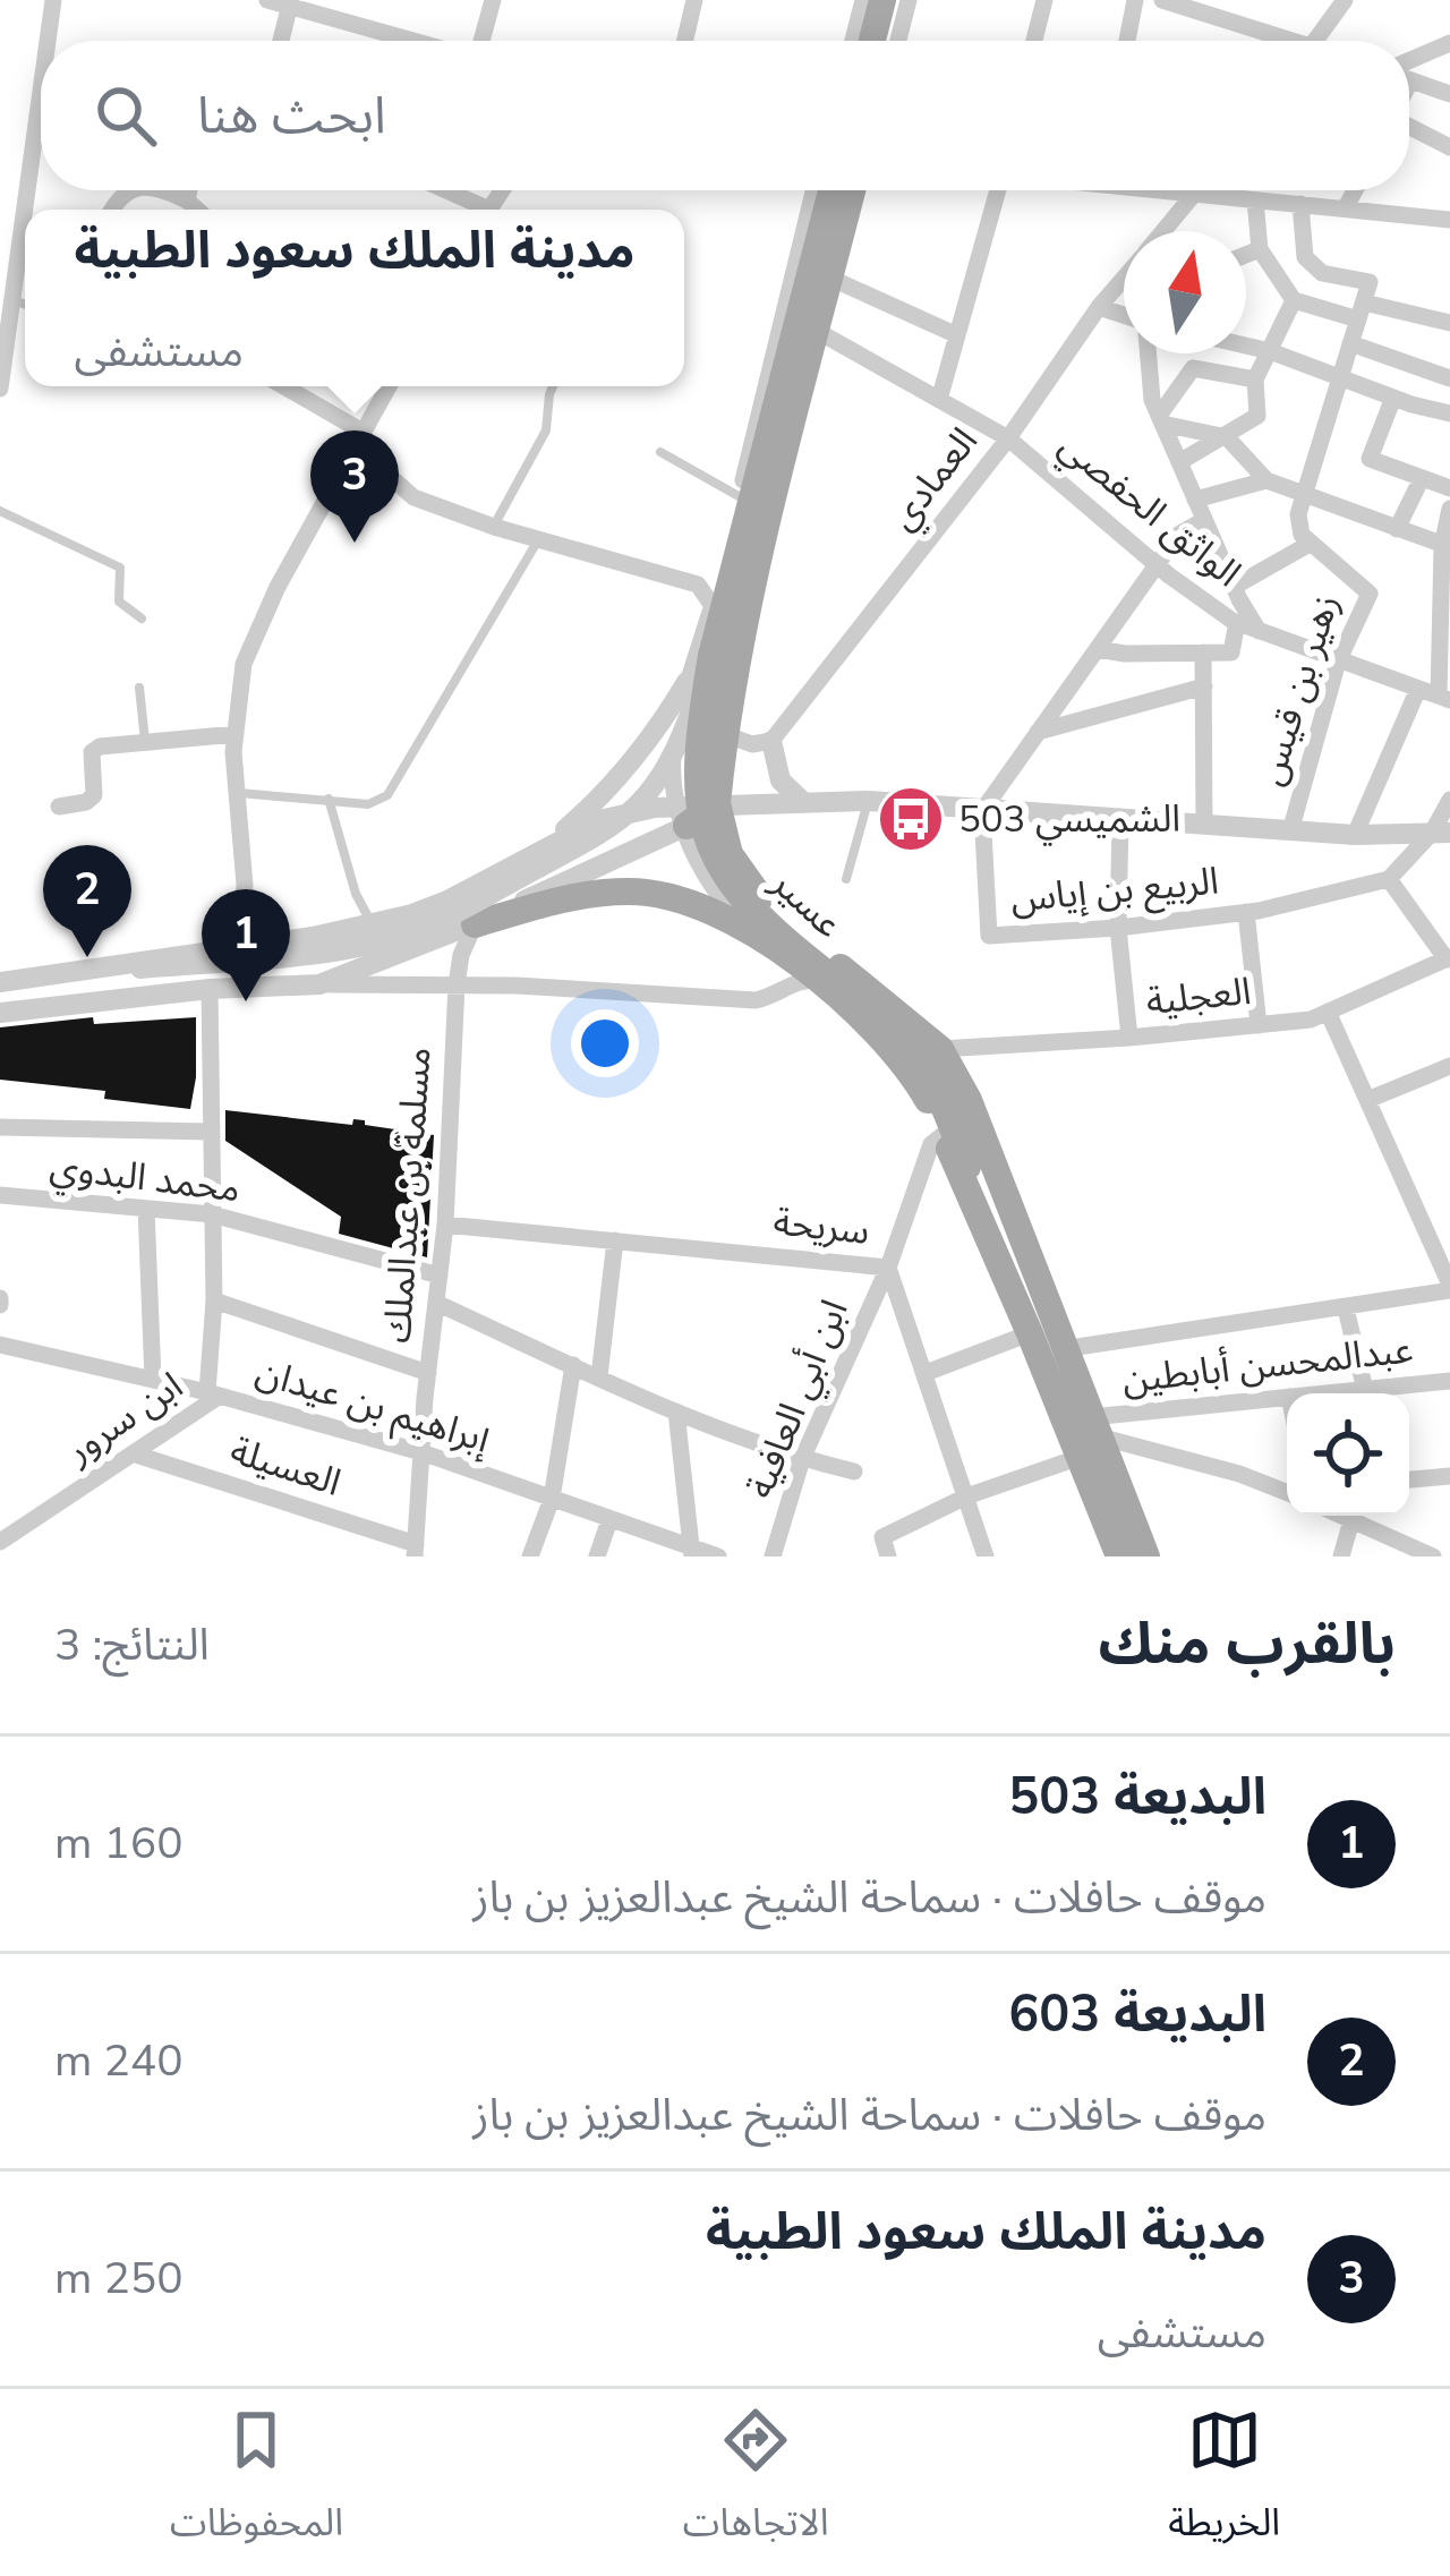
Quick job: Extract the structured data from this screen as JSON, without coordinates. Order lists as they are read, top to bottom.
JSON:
{
  "streets": {
    "main road": ["عسير"],
    "street": [
      "العمادي",
      "الواثق الحفصي",
      "زهير بن قيس",
      "الربيع بن إياس",
      "العجلية",
      "محمد البدوي",
      "مسلمة بن عبدالملك",
      "سريحة",
      "عبدالمحسن أبابطين",
      "ابن أبي العافية",
      "إبراهيم بن عيدان",
      "ابن سرور",
      "العسيلة"
    ]
  },
  "crossings": [
    ["العمادي", "الواثق الحفصي"],
    ["الواثق الحفصي", "زهير بن قيس"],
    ["محمد البدوي", "مسلمة بن عبدالملك"],
    ["مسلمة بن عبدالملك", "سريحة"],
    ["مسلمة بن عبدالملك", "إبراهيم بن عيدان"],
    ["مسلمة بن عبدالملك", "العسيلة"],
    ["سريحة", "عبدالمحسن أبابطين"],
    ["سريحة", "ابن أبي العافية"],
    ["إبراهيم بن عيدان", "ابن سرور"],
    ["ابن سرور", "العسيلة"]
  ],
  "places": {
    "bus stop": ["الشميسي 503"]
  },
  "north": "top",
  "page": {
    "search": "ابحث هنا",
    "popup": ["مدينة الملك سعود الطبية", "مستشفى"],
    "pins": ["3", "2", "1"],
    "heading": ["بالقرب منك", "النتائج: 3"],
    "list": [
      {
        "mark": "1",
        "name": "البديعة 503",
        "note": "موقف حافلات · سماحة الشيخ عبدالعزيز بن باز",
        "value": "160 m"
      },
      {
        "mark": "2",
        "name": "البديعة 603",
        "note": "موقف حافلات · سماحة الشيخ عبدالعزيز بن باز",
        "value": "240 m"
      },
      {
        "mark": "3",
        "name": "مدينة الملك سعود الطبية",
        "note": "مستشفى",
        "value": "250 m"
      }
    ],
    "nav": ["الخريطة", "الاتجاهات", "المحفوظات"]
  }
}
